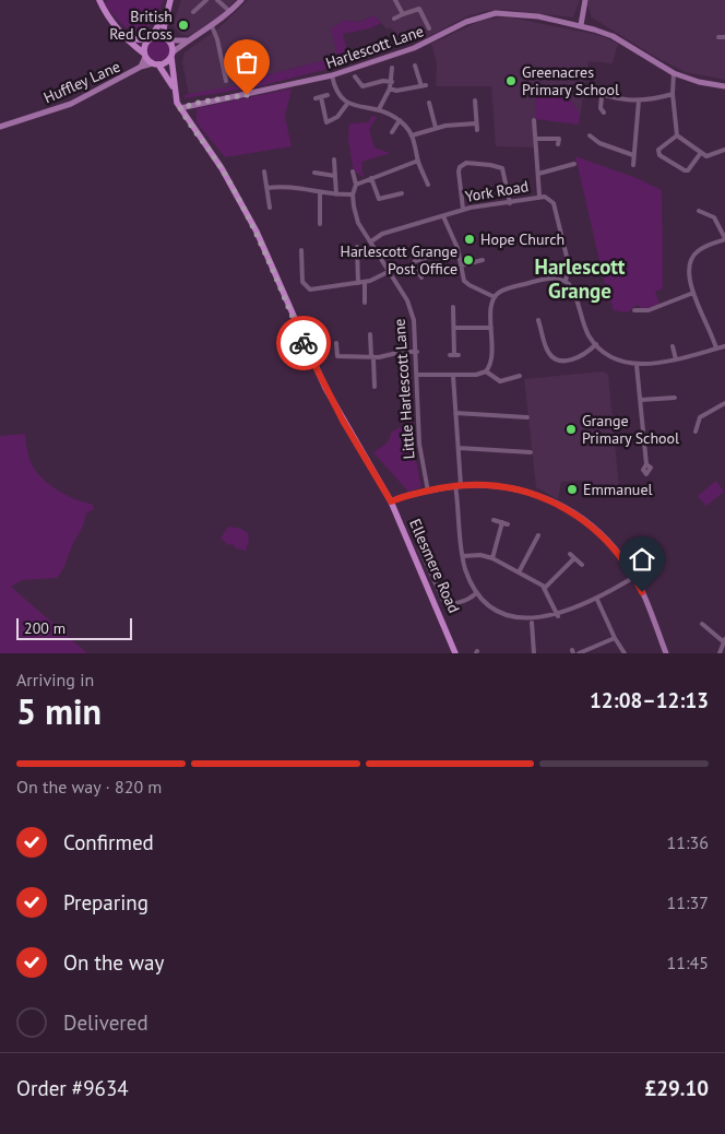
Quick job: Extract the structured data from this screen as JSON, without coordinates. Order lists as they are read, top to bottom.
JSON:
{
  "streets": {
    "main road": ["Ellesmere Road"],
    "street": [
      "Harlescott Lane",
      "Huffley Lane",
      "York Road",
      "Little Harlescott Lane"
    ]
  },
  "crossings": [
    ["Harlescott Lane", "Ellesmere Road"],
    ["Huffley Lane", "Ellesmere Road"],
    ["York Road", "Little Harlescott Lane"]
  ],
  "districts": ["Harlescott Grange"],
  "places": [
    "British Red Cross",
    "Greenacres Primary School",
    "Hope Church",
    "Harlescott Grange Post Office",
    "Grange Primary School",
    "Emmanuel"
  ],
  "scale_bar": "200 m",
  "page": {
    "scale": "200 m",
    "heading": ["5 min", "Arriving in", "12:08–12:13"],
    "panel": ["Order #9634", "£29.10"],
    "bar": "On the way · 820 m",
    "list": [
      ["Confirmed", "11:36"],
      ["Preparing", "11:37"],
      ["On the way", "11:45"],
      "Delivered"
    ]
  }
}
